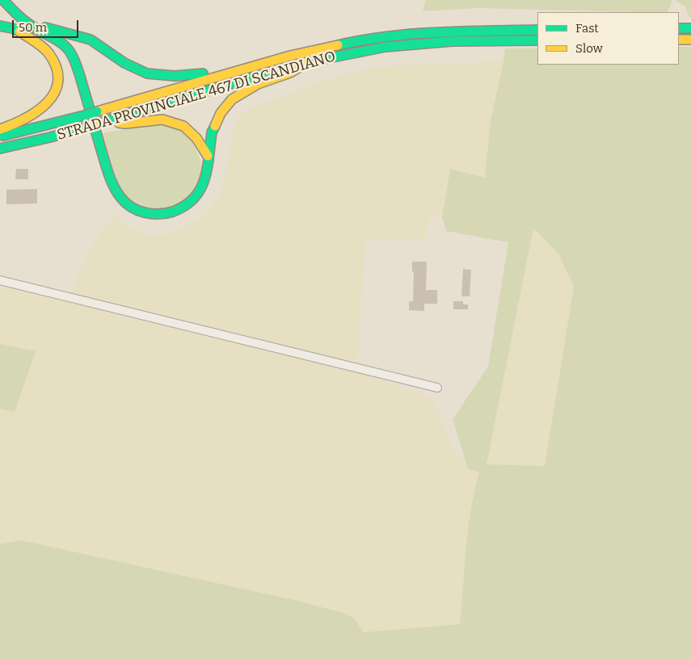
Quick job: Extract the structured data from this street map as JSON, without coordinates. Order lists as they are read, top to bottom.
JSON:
{
  "streets": {
    "main road": ["STRADA PROVINCIALE 467 DI SCANDIANO"]
  },
  "legend": ["Fast", "Slow"],
  "scale_bar": "50 m"
}
